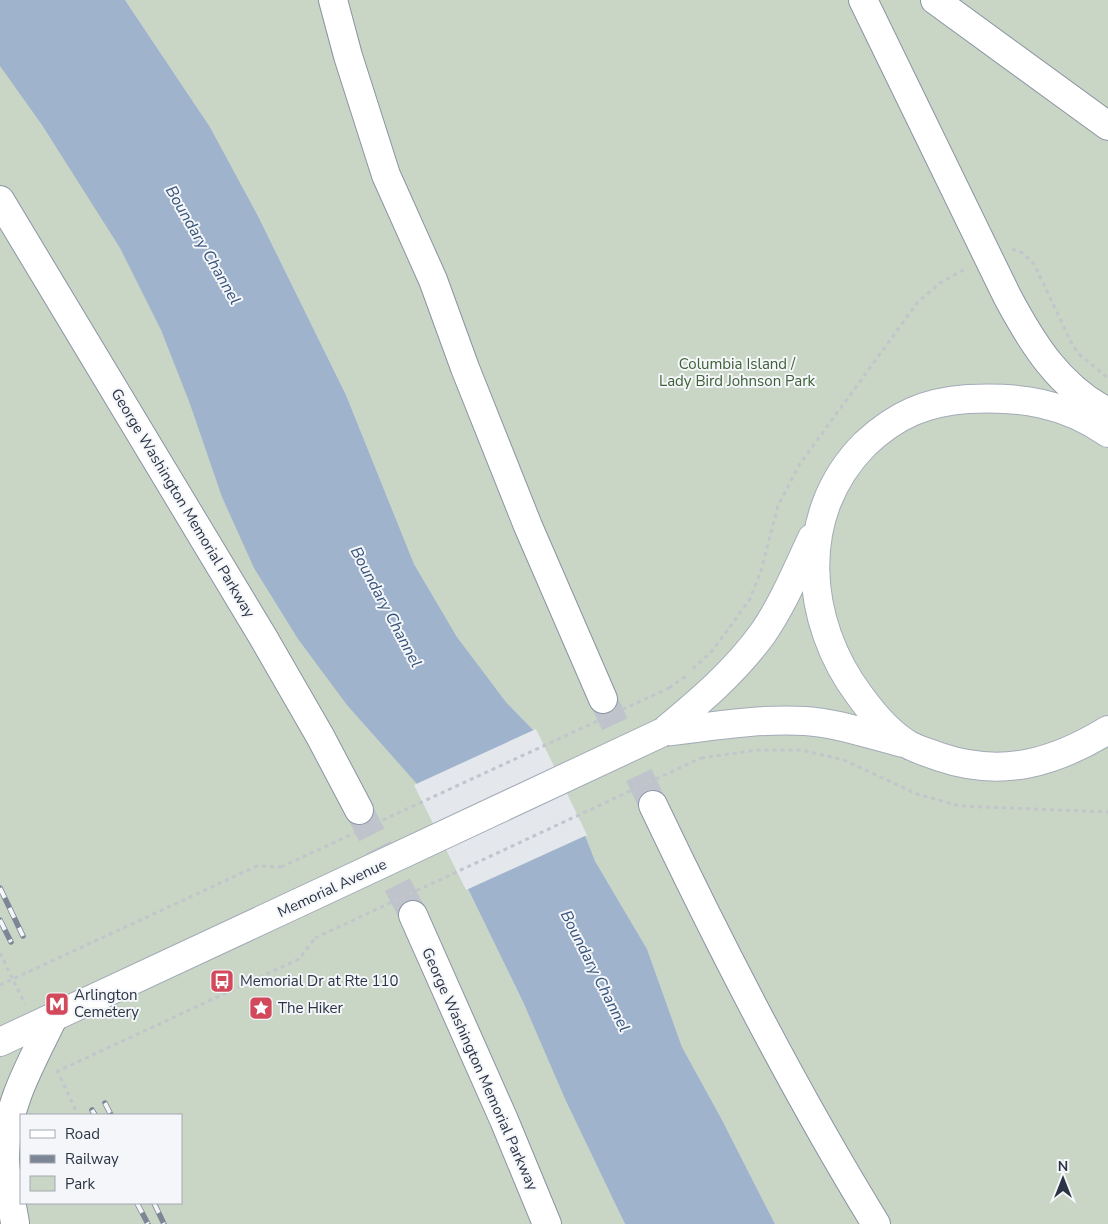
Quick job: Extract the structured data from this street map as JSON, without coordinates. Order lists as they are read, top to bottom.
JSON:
{
  "streets": {
    "main road": ["George Washington Memorial Parkway", "Memorial Avenue"]
  },
  "water": ["Boundary Channel"],
  "parks": ["Columbia Island / Lady Bird Johnson Park"],
  "places": {
    "bus stop": ["Memorial Dr at Rte 110"],
    "metro station": ["Arlington Cemetery"],
    "place": ["The Hiker"]
  },
  "legend": ["Road", "Railway", "Park"],
  "north": "top"
}
